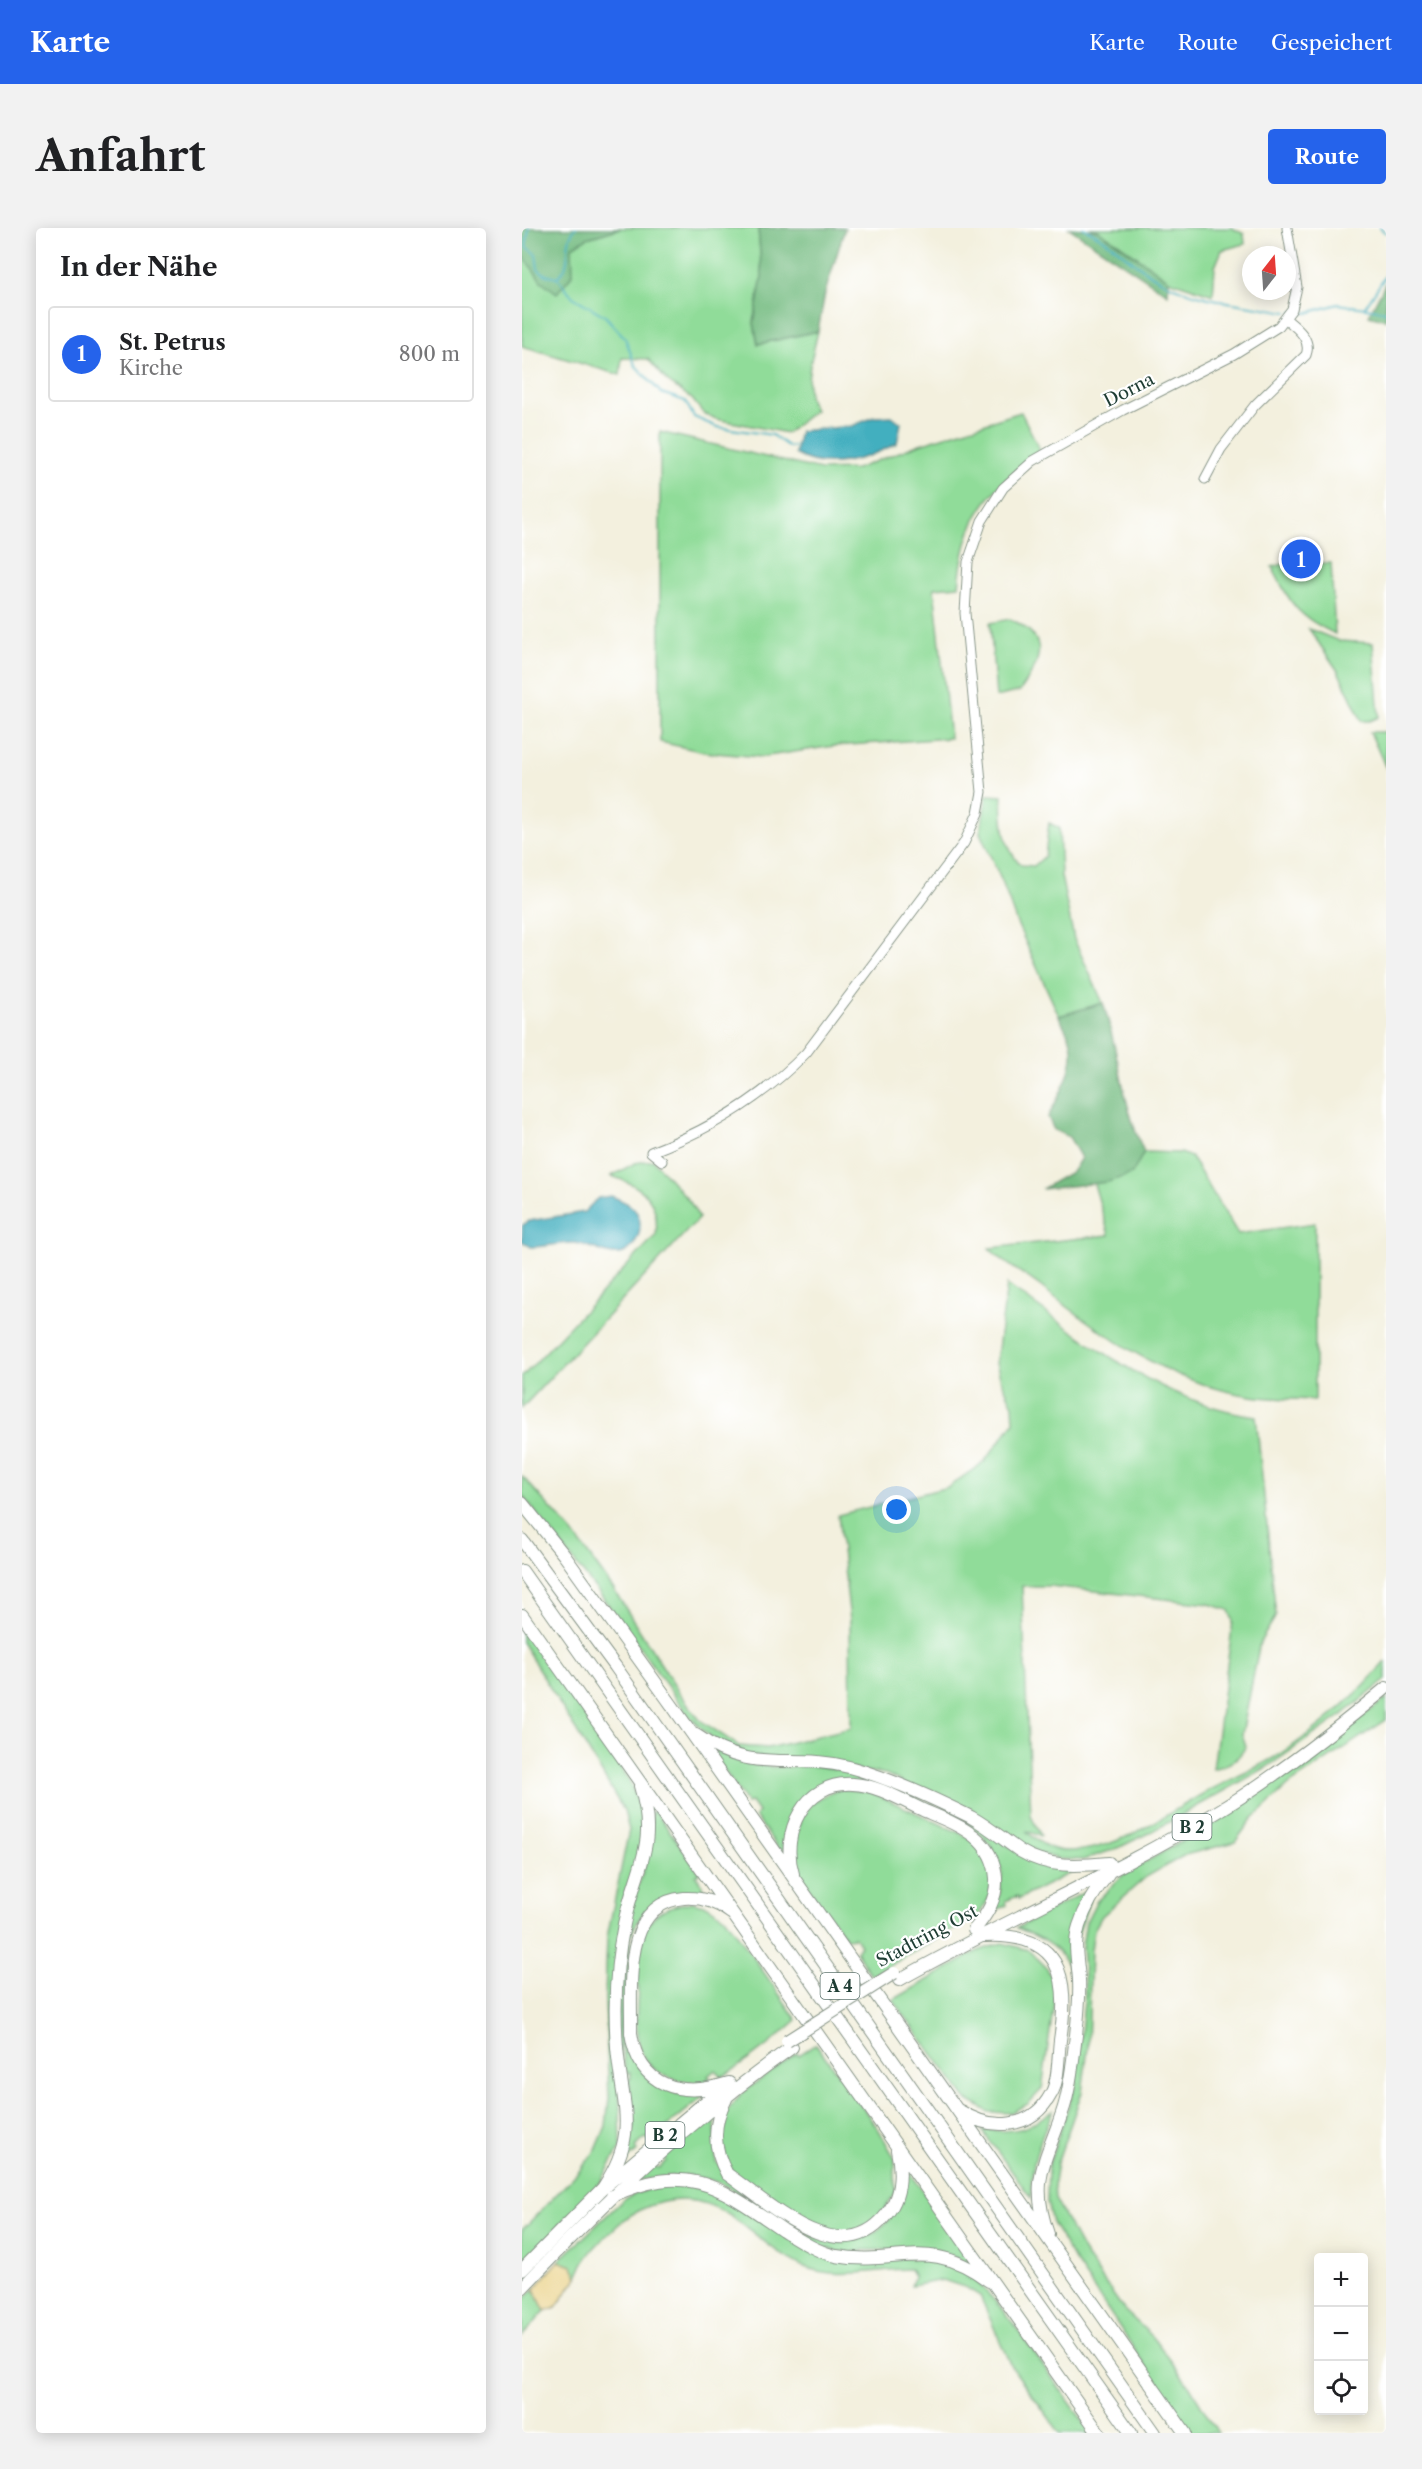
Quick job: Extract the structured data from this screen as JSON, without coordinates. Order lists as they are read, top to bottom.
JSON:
{
  "streets": {
    "highway": ["B 2", "Stadtring Ost", "A 4"],
    "street": ["Dorna"]
  },
  "crossings": [
    ["B 2", "Stadtring Ost"]
  ],
  "north": "top",
  "page": {
    "header": "Karte",
    "nav": ["Karte", "Route", "Gespeichert"],
    "buttons": "Route",
    "title": "Anfahrt",
    "heading": "In der Nähe",
    "list": [
      {
        "mark": "1",
        "name": "St. Petrus",
        "note": "Kirche",
        "value": "800 m"
      }
    ],
    "pins": "1",
    "map_buttons": ["+", "−"]
  }
}
